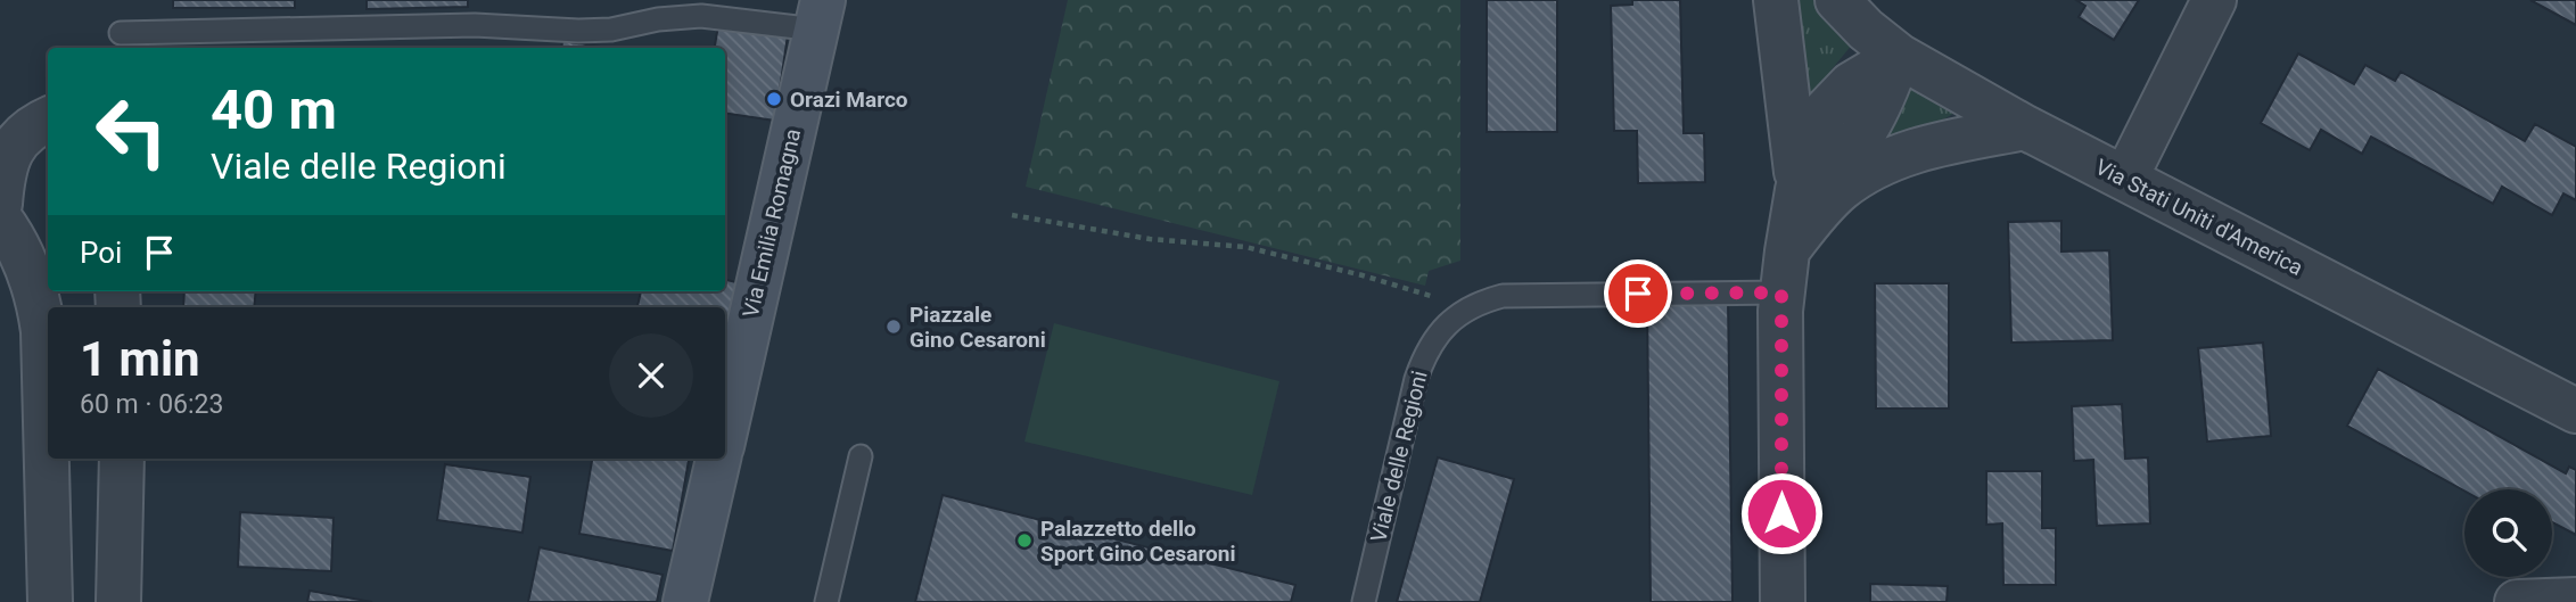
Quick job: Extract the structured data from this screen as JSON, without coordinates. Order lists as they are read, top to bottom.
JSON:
{
  "streets": {
    "main road": ["Via Emilia Romagna"],
    "street": ["Via Stati Uniti d'America"],
    "lane": ["Viale delle Regioni"]
  },
  "places": ["Orazi Marco", "Piazzale Gino Cesaroni", "Palazzetto dello Sport Gino Cesaroni"],
  "page": {
    "turn": ["40 m", "Viale delle Regioni"],
    "then": "Poi",
    "heading": ["1 min", "60 m · 06:23"]
  }
}
